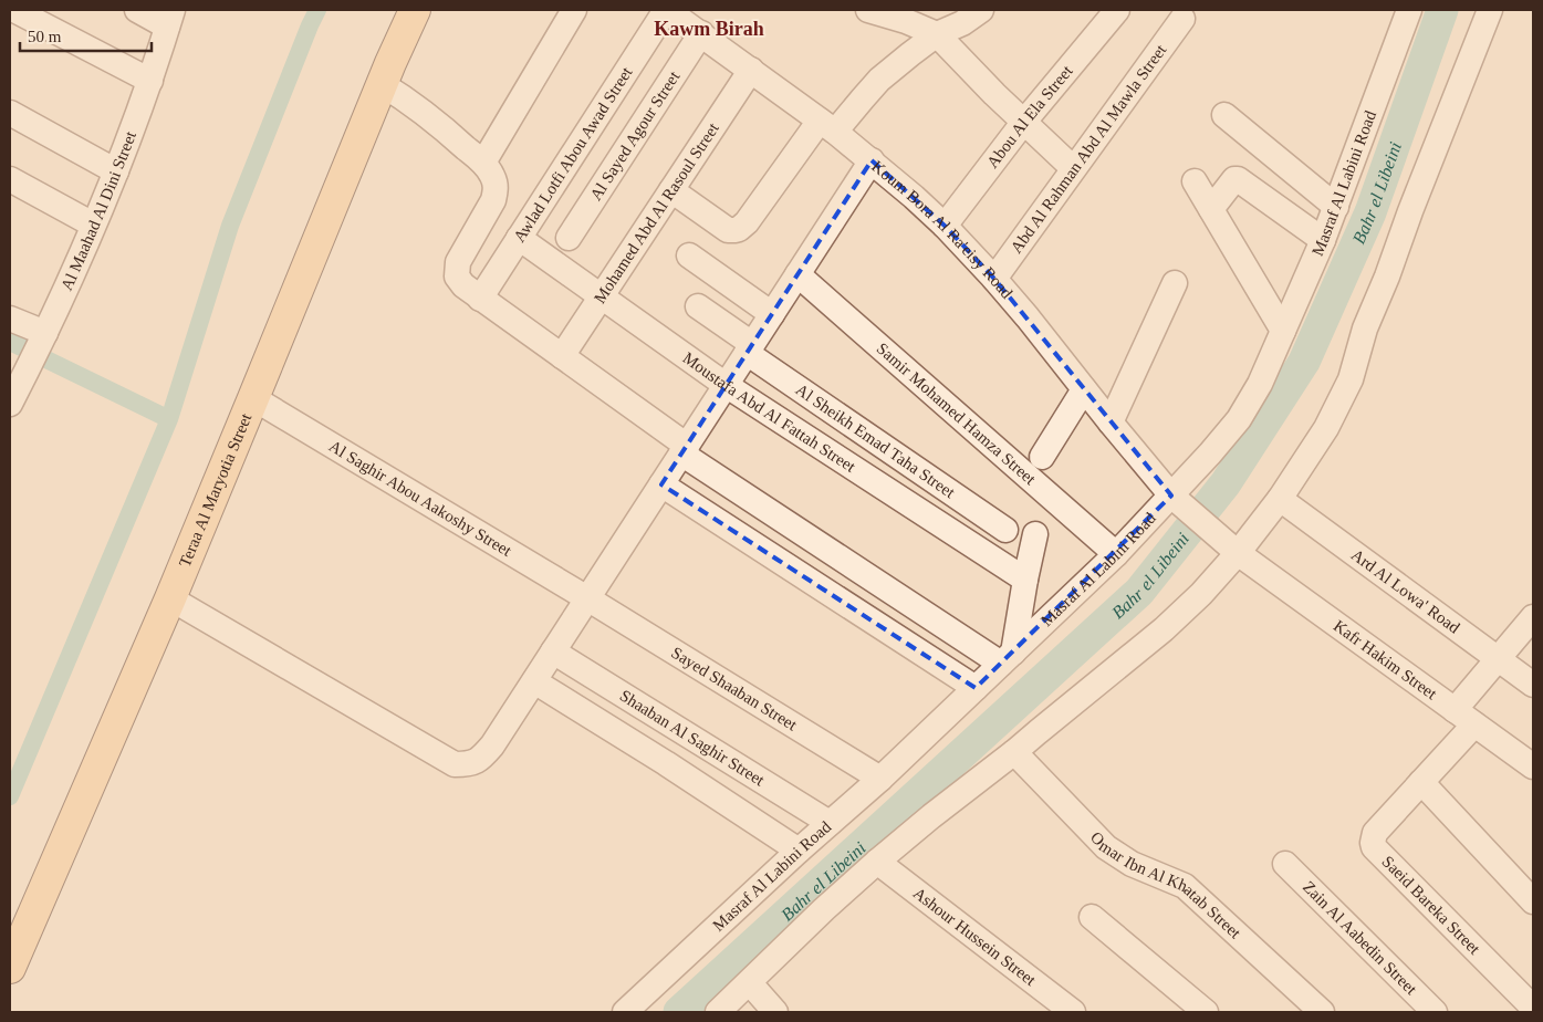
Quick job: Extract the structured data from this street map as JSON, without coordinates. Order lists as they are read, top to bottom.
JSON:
{
  "streets": {
    "main road": ["Teraa Al Maryotia Street"],
    "street": [
      "Abou Al Ela Street",
      "Al Sayed Agour Street",
      "Abd Al Rahman Abd Al Mawla Street",
      "Awlad Lotfi Abou Awad Street",
      "Masraf Al Labini Road",
      "Al Maahad Al Dini Street",
      "Mohamed Abd Al Rasoul Street",
      "Koum Bora Al Ra'eisy Road",
      "Moustafa Abd Al Fattah Street",
      "Samir Mohamed Hamza Street",
      "Al Sheikh Emad Taha Street",
      "Al Saghir Abou Aakoshy Street",
      "Ard Al Lowa' Road",
      "Kafr Hakim Street",
      "Sayed Shaaban Street",
      "Shaaban Al Saghir Street",
      "Omar Ibn Al Khatab Street",
      "Saeid Bareka Street",
      "Ashour Hussein Street",
      "Zain Al Aabedin Street"
    ]
  },
  "crossings": [
    ["Abou Al Ela Street", "Koum Bora Al Ra'eisy Road"],
    ["Al Sayed Agour Street", "Koum Bora Al Ra'eisy Road"],
    ["Abd Al Rahman Abd Al Mawla Street", "Koum Bora Al Ra'eisy Road"],
    ["Awlad Lotfi Abou Awad Street", "Moustafa Abd Al Fattah Street"],
    ["Masraf Al Labini Road", "Koum Bora Al Ra'eisy Road"],
    ["Masraf Al Labini Road", "Samir Mohamed Hamza Street"],
    ["Masraf Al Labini Road", "Kafr Hakim Street"],
    ["Masraf Al Labini Road", "Sayed Shaaban Street"],
    ["Masraf Al Labini Road", "Shaaban Al Saghir Street"],
    ["Mohamed Abd Al Rasoul Street", "Koum Bora Al Ra'eisy Road"],
    ["Mohamed Abd Al Rasoul Street", "Moustafa Abd Al Fattah Street"],
    ["Koum Bora Al Ra'eisy Road", "Kafr Hakim Street"],
    ["Teraa Al Maryotia Street", "Al Saghir Abou Aakoshy Street"],
    ["Al Saghir Abou Aakoshy Street", "Sayed Shaaban Street"],
    ["Ard Al Lowa' Road", "Saeid Bareka Street"],
    ["Kafr Hakim Street", "Saeid Bareka Street"]
  ],
  "districts": ["Kawm Birah"],
  "water": ["Bahr el Libeini"],
  "scale_bar": "50 m"
}
